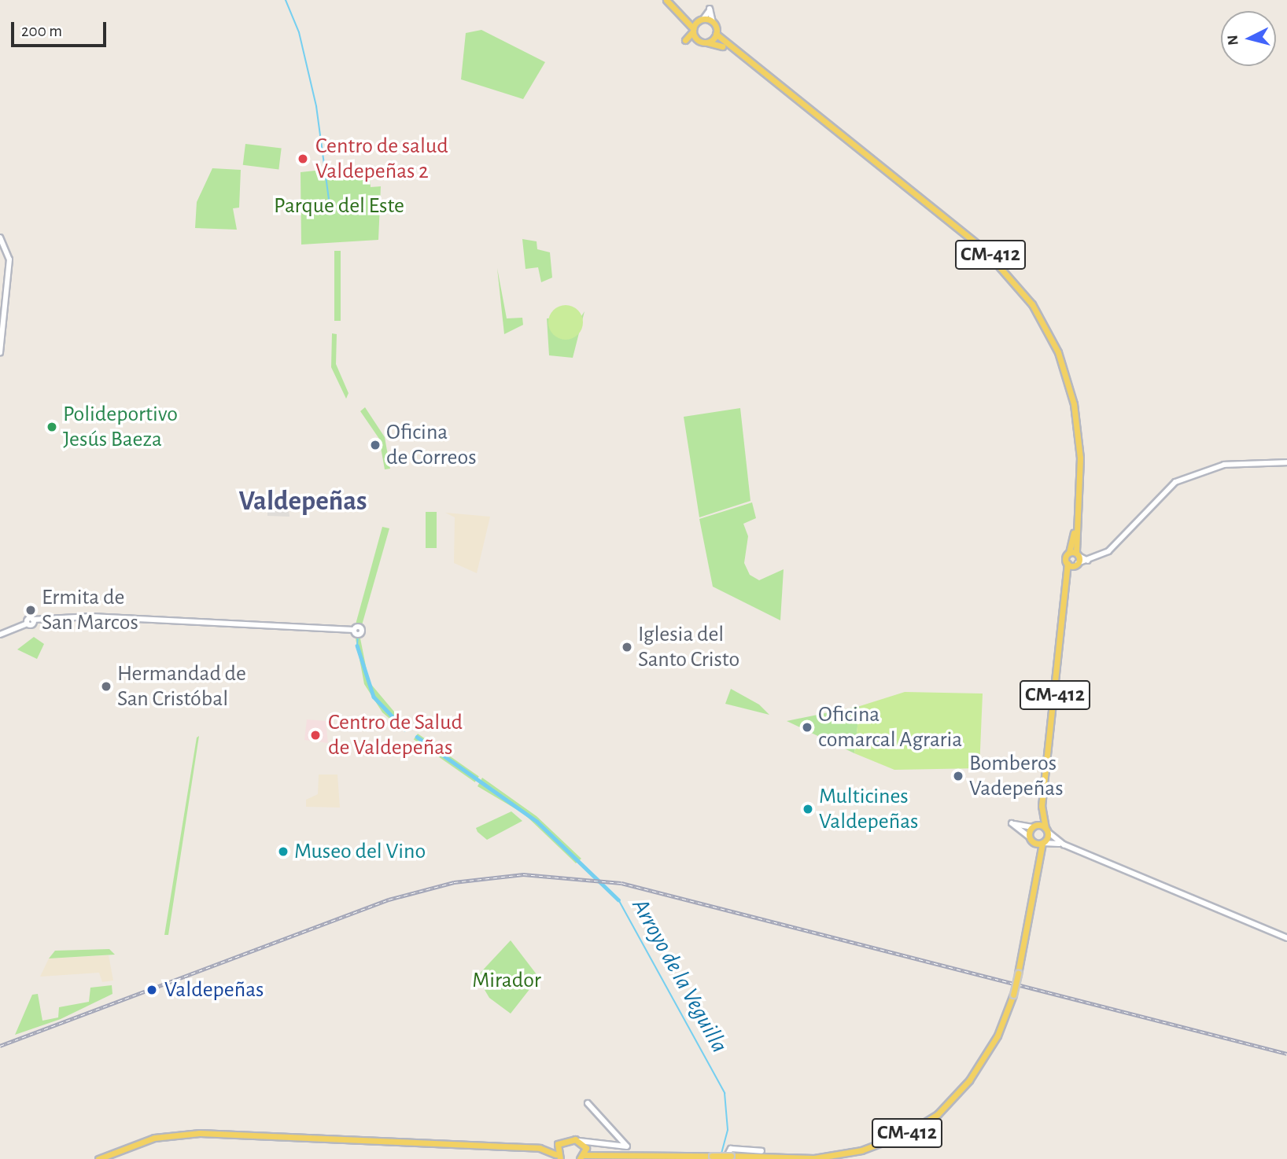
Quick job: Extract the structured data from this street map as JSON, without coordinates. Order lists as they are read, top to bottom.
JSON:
{
  "streets": {
    "main road": ["CM-412"]
  },
  "districts": ["Valdepeñas"],
  "water": ["Arroyo de la Veguilla"],
  "parks": ["Parque del Este", "Mirador"],
  "places": [
    "Centro de salud Valdepeñas 2",
    "Polideportivo Jesús Baeza",
    "Oficina de Correos",
    "Ermita de San Marcos",
    "Iglesia del Santo Cristo",
    "Hermandad de San Cristóbal",
    "Oficina comarcal Agraria",
    "Centro de Salud de Valdepeñas",
    "Bomberos Vadepeñas",
    "Multicines Valdepeñas",
    "Museo del Vino",
    "Valdepeñas"
  ],
  "scale_bar": "200 m",
  "north": "left"
}
